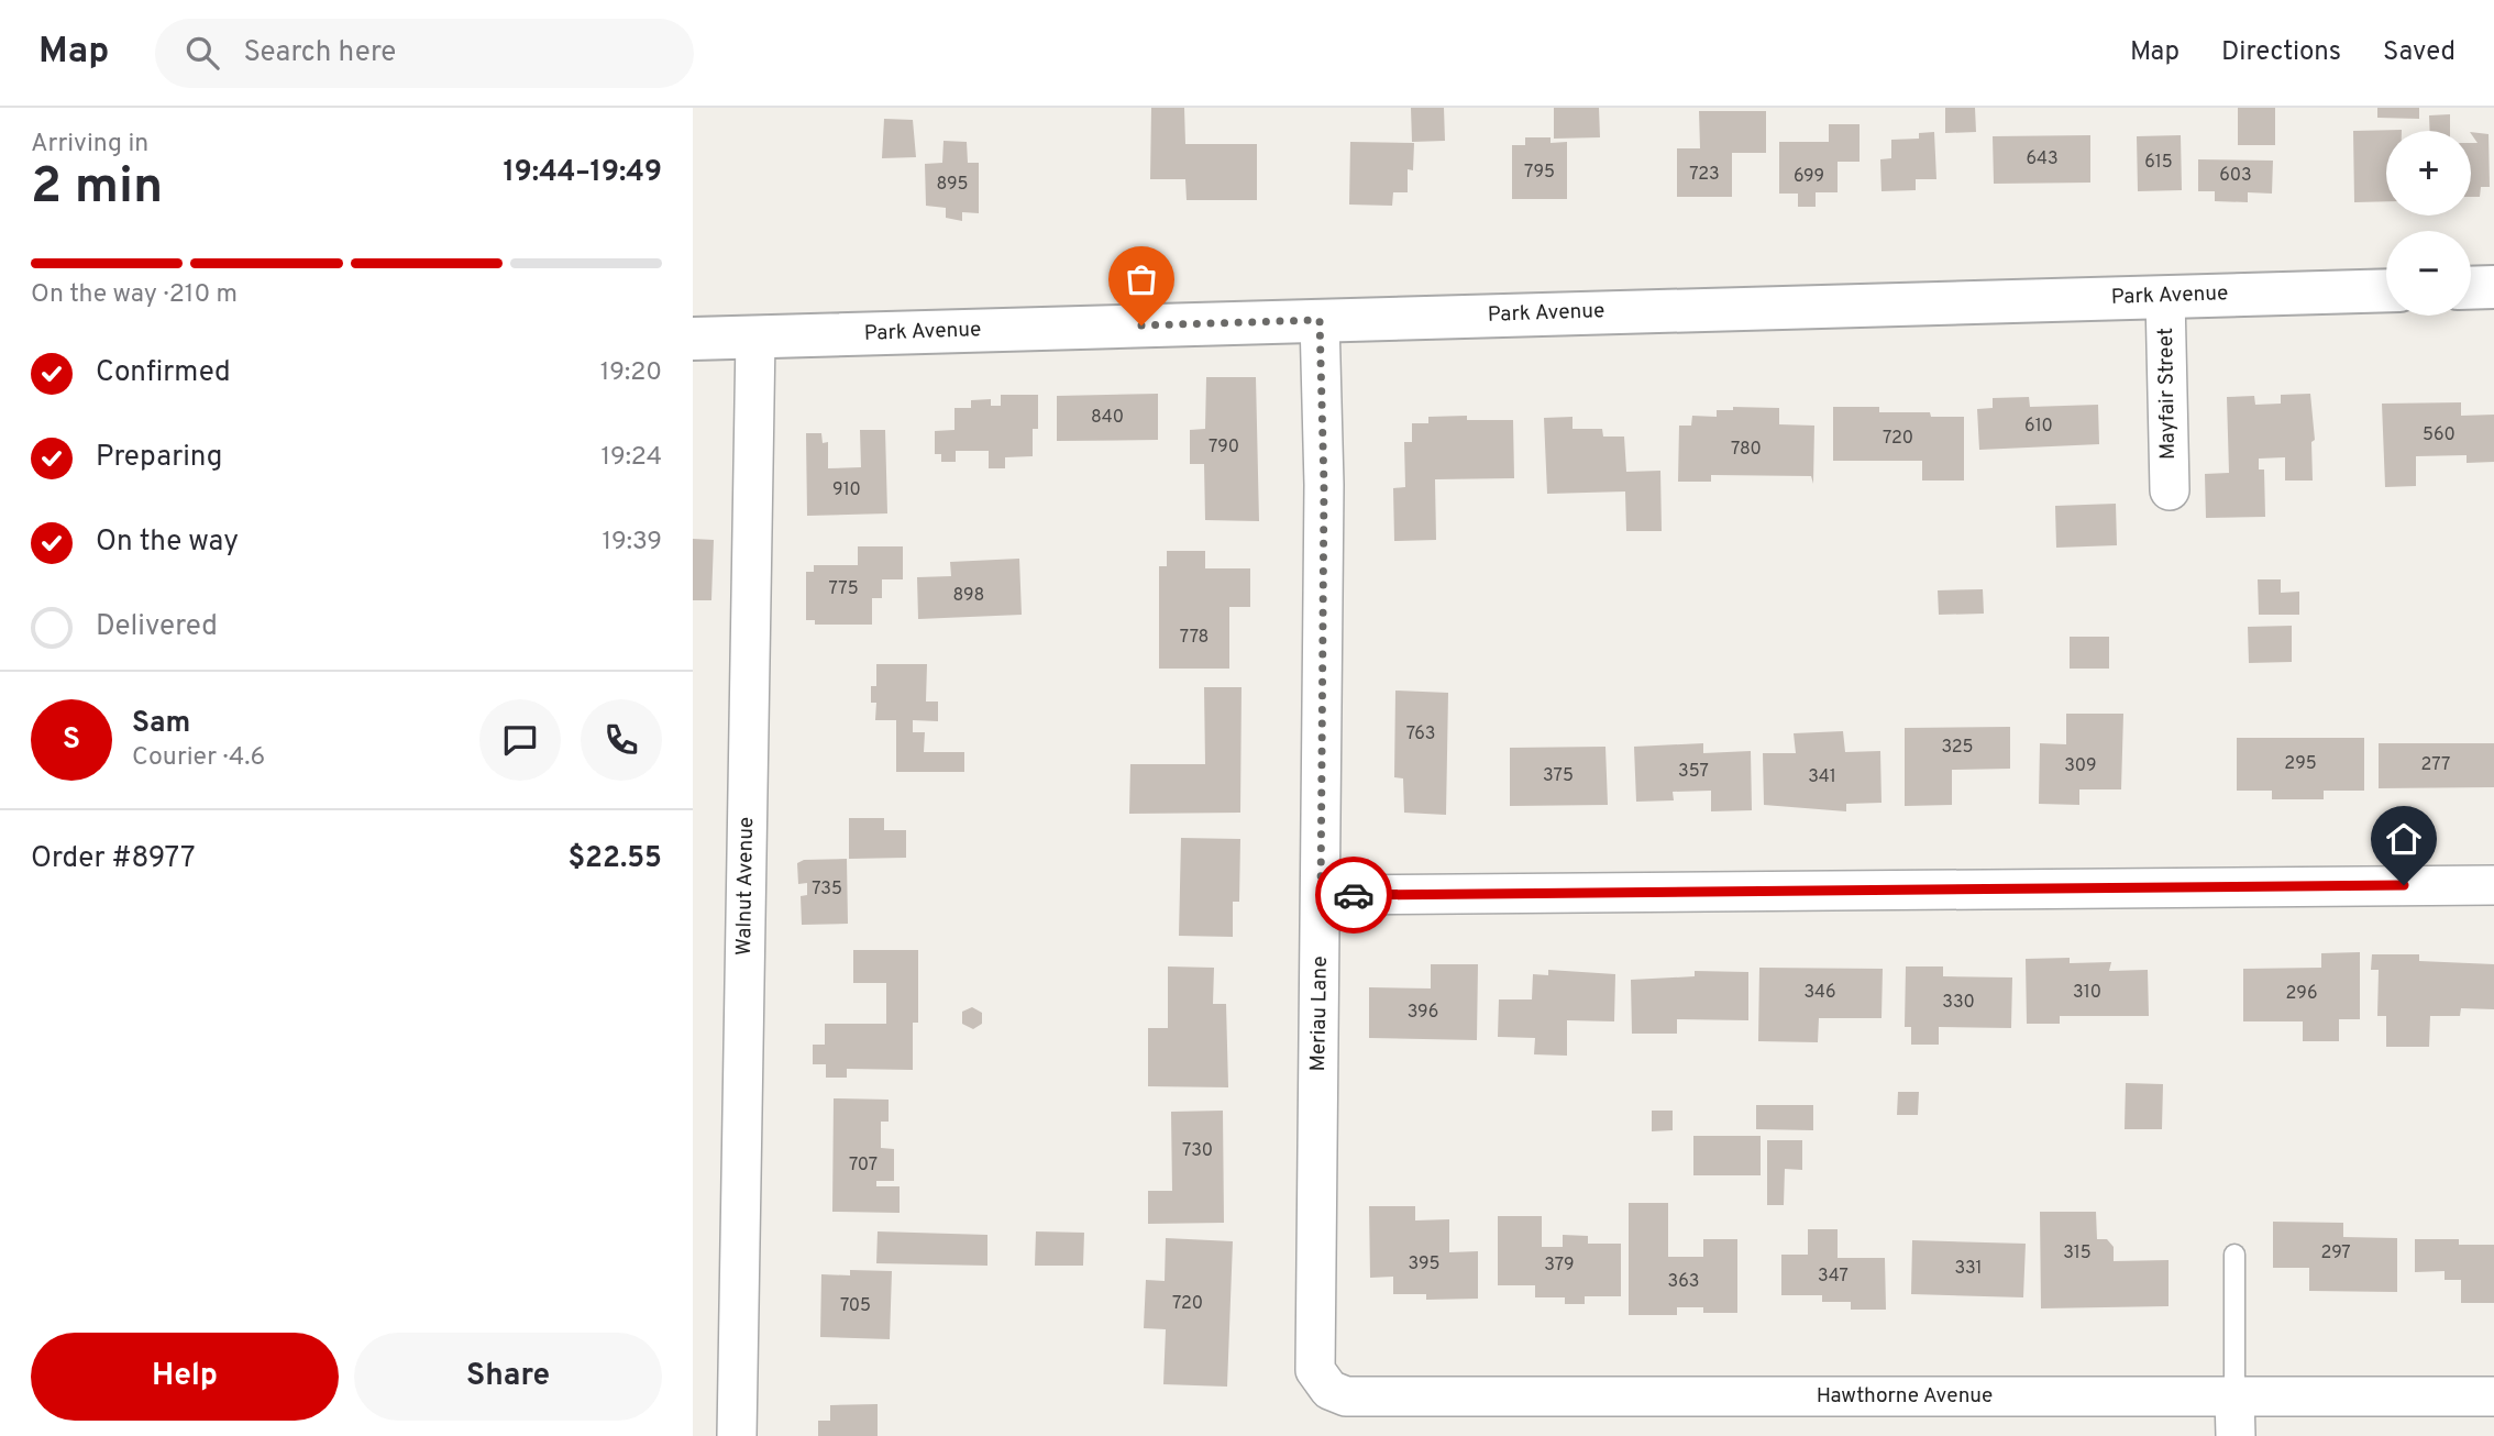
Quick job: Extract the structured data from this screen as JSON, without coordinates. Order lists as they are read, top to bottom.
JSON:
{
  "streets": {
    "street": [
      "Park Avenue",
      "Mayfair Street",
      "Walnut Avenue",
      "Meriau Lane",
      "Hawthorne Avenue"
    ]
  },
  "crossings": [
    ["Park Avenue", "Mayfair Street"],
    ["Park Avenue", "Walnut Avenue"],
    ["Park Avenue", "Meriau Lane"],
    ["Meriau Lane", "Hawthorne Avenue"]
  ],
  "house_numbers": [
    "643",
    "615",
    "795",
    "723",
    "603",
    "699",
    "895",
    "840",
    "610",
    "560",
    "720",
    "790",
    "780",
    "910",
    "775",
    "898",
    "778",
    "763",
    "325",
    "295",
    "277",
    "309",
    "357",
    "375",
    "341",
    "735",
    "346",
    "310",
    "296",
    "330",
    "396",
    "730",
    "707",
    "315",
    "297",
    "395",
    "379",
    "331",
    "347",
    "363",
    "720",
    "705"
  ],
  "page": {
    "header": "Map",
    "search": "Search here",
    "nav": ["Map", "Directions", "Saved"],
    "heading": ["2 min", "Arriving in", "19:44–19:49"],
    "panel": [
      "Sam",
      "Courier · 4.6",
      "Order #8977",
      "$22.55"
    ],
    "map_buttons": ["+", "−"],
    "bar": "On the way · 210 m",
    "list": [
      ["Confirmed", "19:20"],
      ["Preparing", "19:24"],
      ["On the way", "19:39"],
      "Delivered"
    ],
    "round": "S",
    "buttons": ["Help", "Share"]
  }
}
